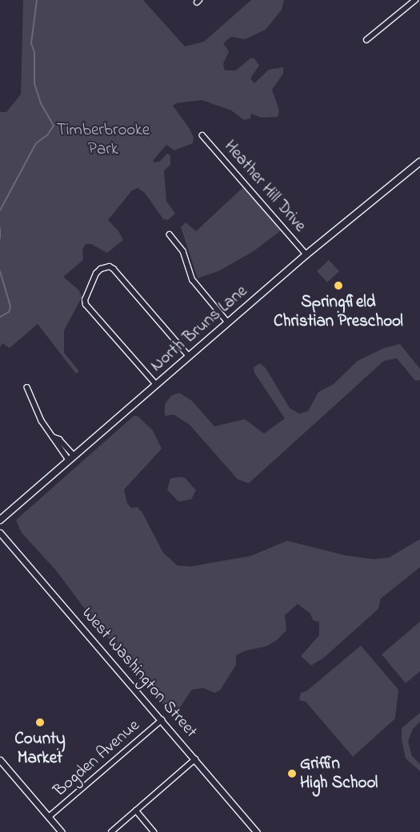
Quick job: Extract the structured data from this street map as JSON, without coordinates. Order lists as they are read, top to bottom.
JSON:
{
  "streets": {
    "main road": ["North Bruns Lane"],
    "street": ["Heather Hill Drive", "West Washington Street", "Bogden Avenue"]
  },
  "crossings": [
    ["Heather Hill Drive", "North Bruns Lane"],
    ["West Washington Street", "Bogden Avenue"]
  ],
  "parks": ["Timberbrooke Park"],
  "places": ["Springfield Christian Preschool", "County Market", "Griffin High School"]
}
